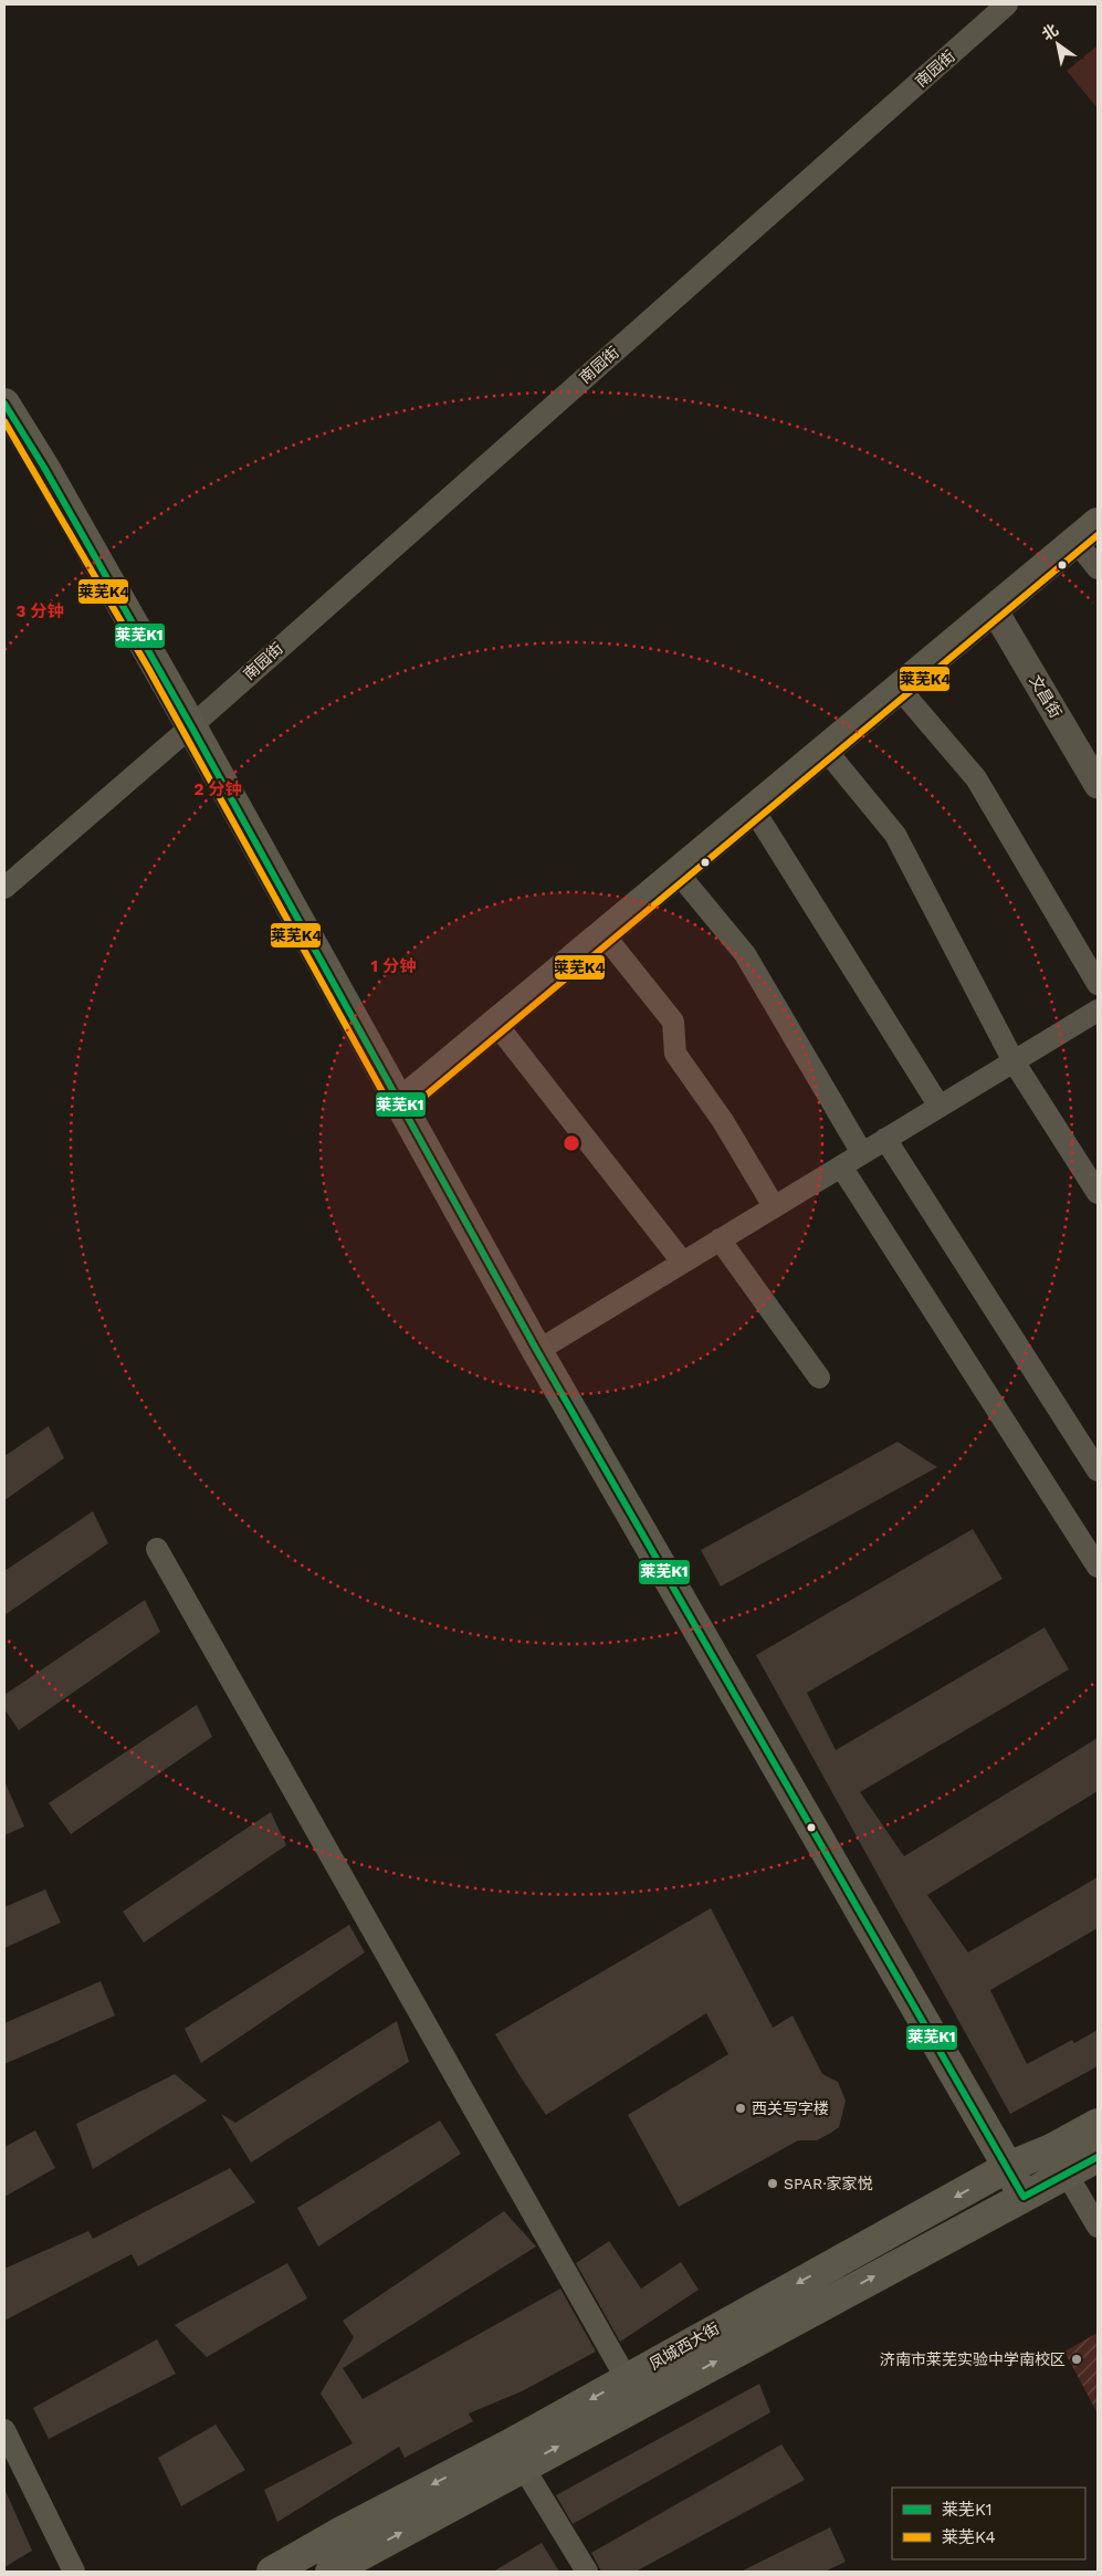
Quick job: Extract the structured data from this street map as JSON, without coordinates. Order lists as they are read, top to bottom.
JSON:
{
  "streets": {
    "main road": ["凤城西大街"],
    "street": ["南园街", "文昌街"]
  },
  "places": ["西关写字楼", "SPAR·家家悦", "济南市莱芜实验中学南校区"],
  "lines": ["transit line 莱芜K1", "transit line 莱芜K4"],
  "legend": ["莱芜K1", "莱芜K4"],
  "north": "top left",
  "rings": ["3 分钟", "2 分钟", "1 分钟"]
}
